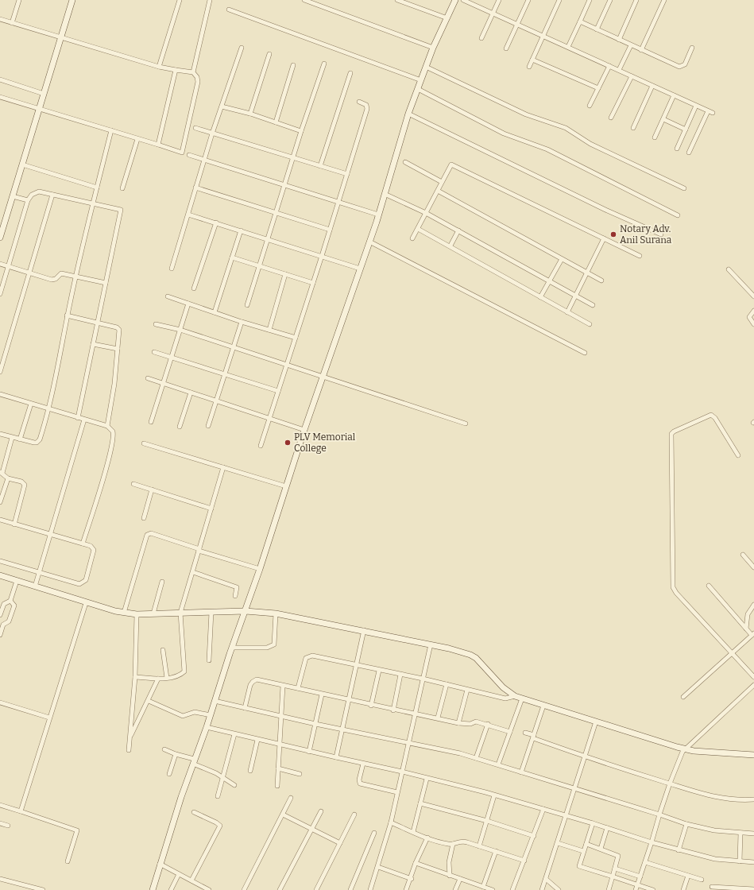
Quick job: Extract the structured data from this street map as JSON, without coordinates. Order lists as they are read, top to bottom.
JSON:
{
  "places": ["Notary Adv. Anil Surana", "PLV Memorial College"]
}
